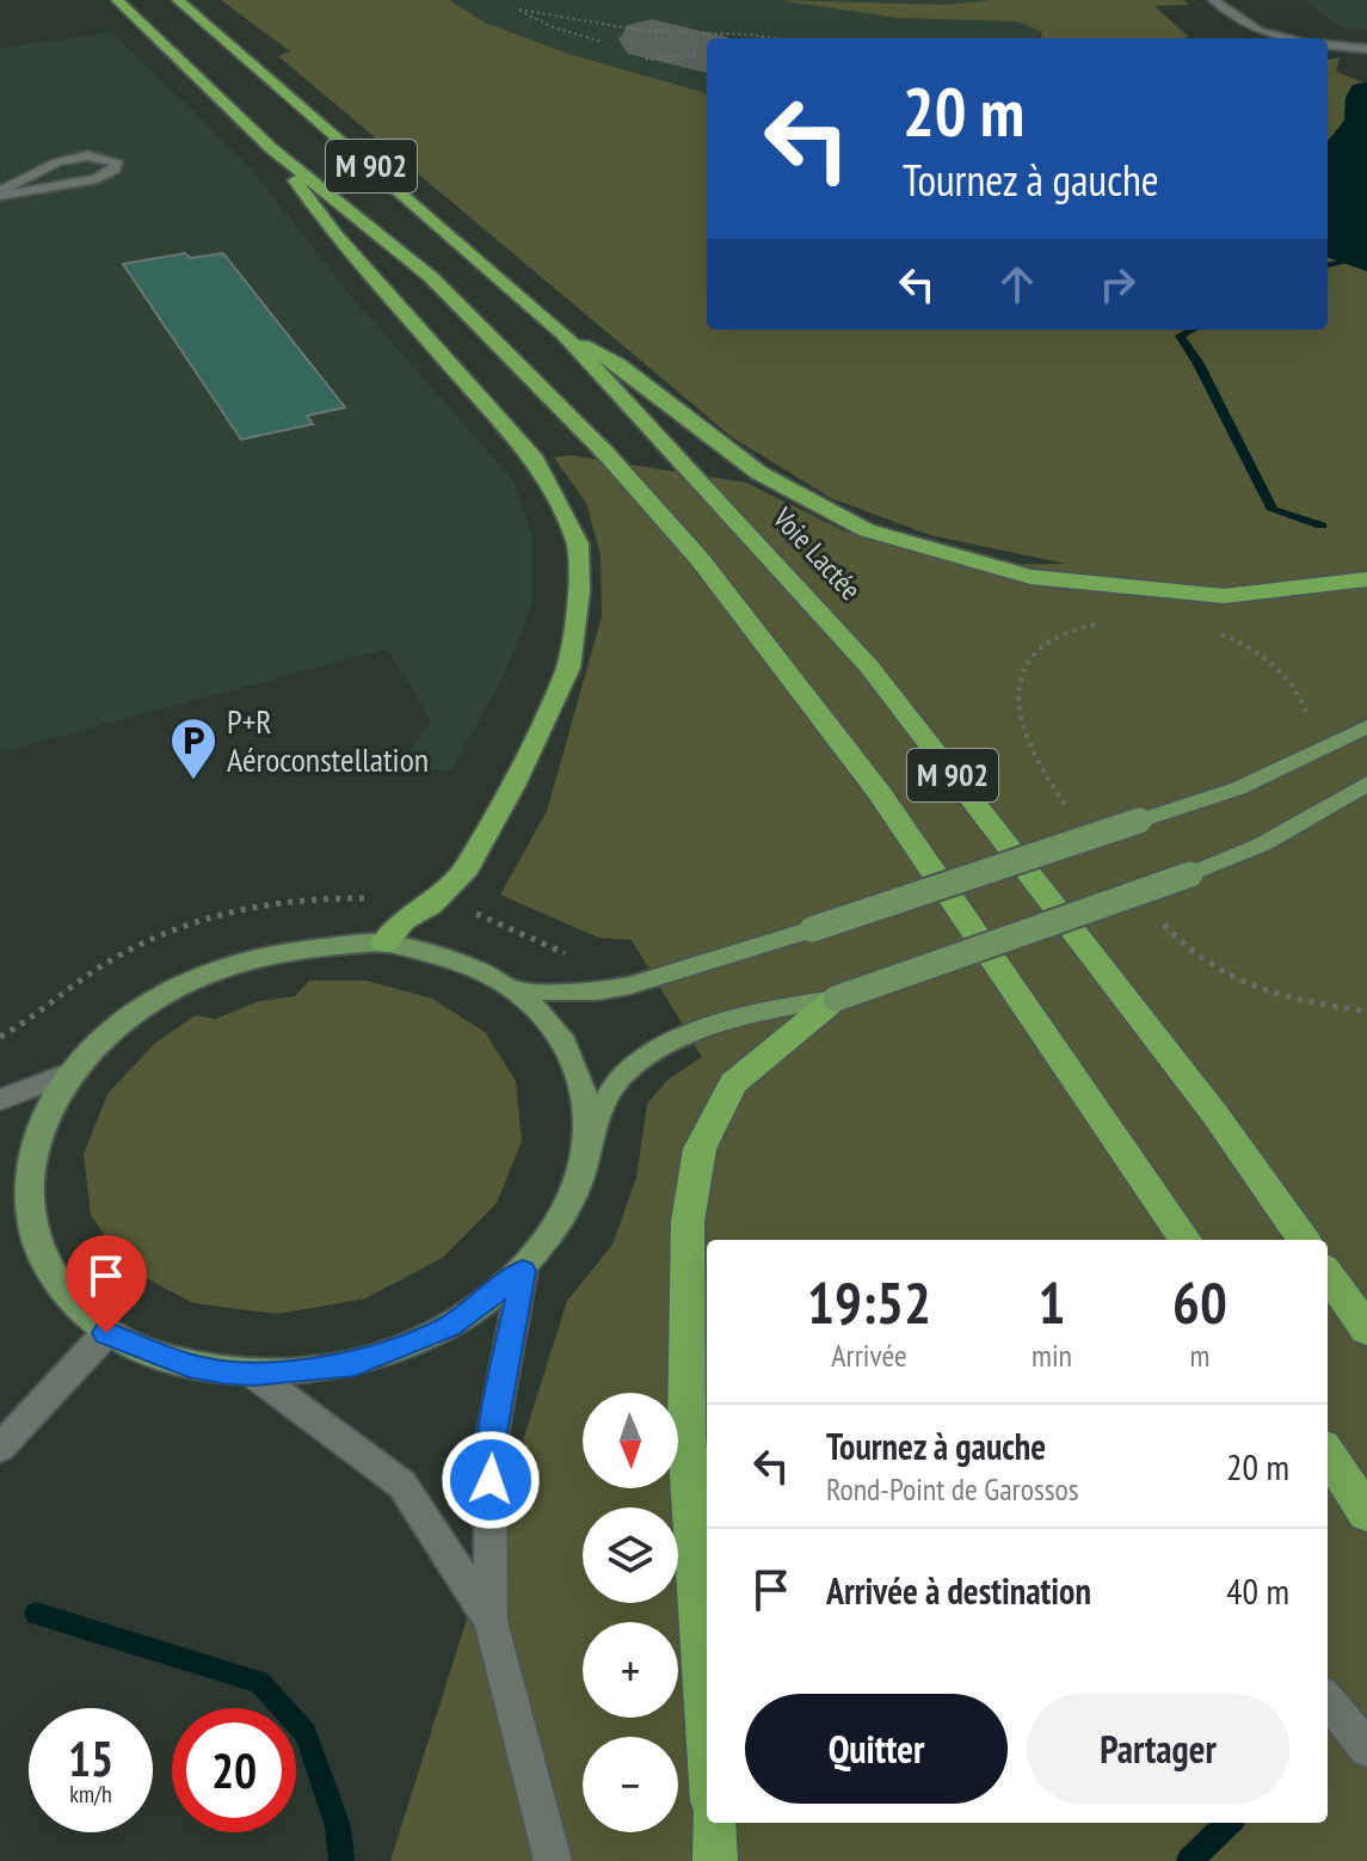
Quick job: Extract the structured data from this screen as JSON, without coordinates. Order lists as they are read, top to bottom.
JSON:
{
  "streets": {
    "highway": ["M 902", "Voie Lactée"]
  },
  "places": {
    "parking": ["P+R Aéroconstellation"]
  },
  "north": "bottom",
  "page": {
    "turn": ["20 m", "Tournez à gauche"],
    "eta": [
      "19:52",
      "Arrivée",
      "1",
      "min",
      "60",
      "m"
    ],
    "map_buttons": ["+", "−"],
    "list": [
      {
        "name": "Tournez à gauche",
        "note": "Rond-Point de Garossos",
        "value": "20 m"
      },
      {
        "name": "Arrivée à destination",
        "value": "40 m"
      }
    ],
    "buttons": ["Quitter", "Partager"],
    "speed": "15 km/h",
    "limit": "20"
  }
}
